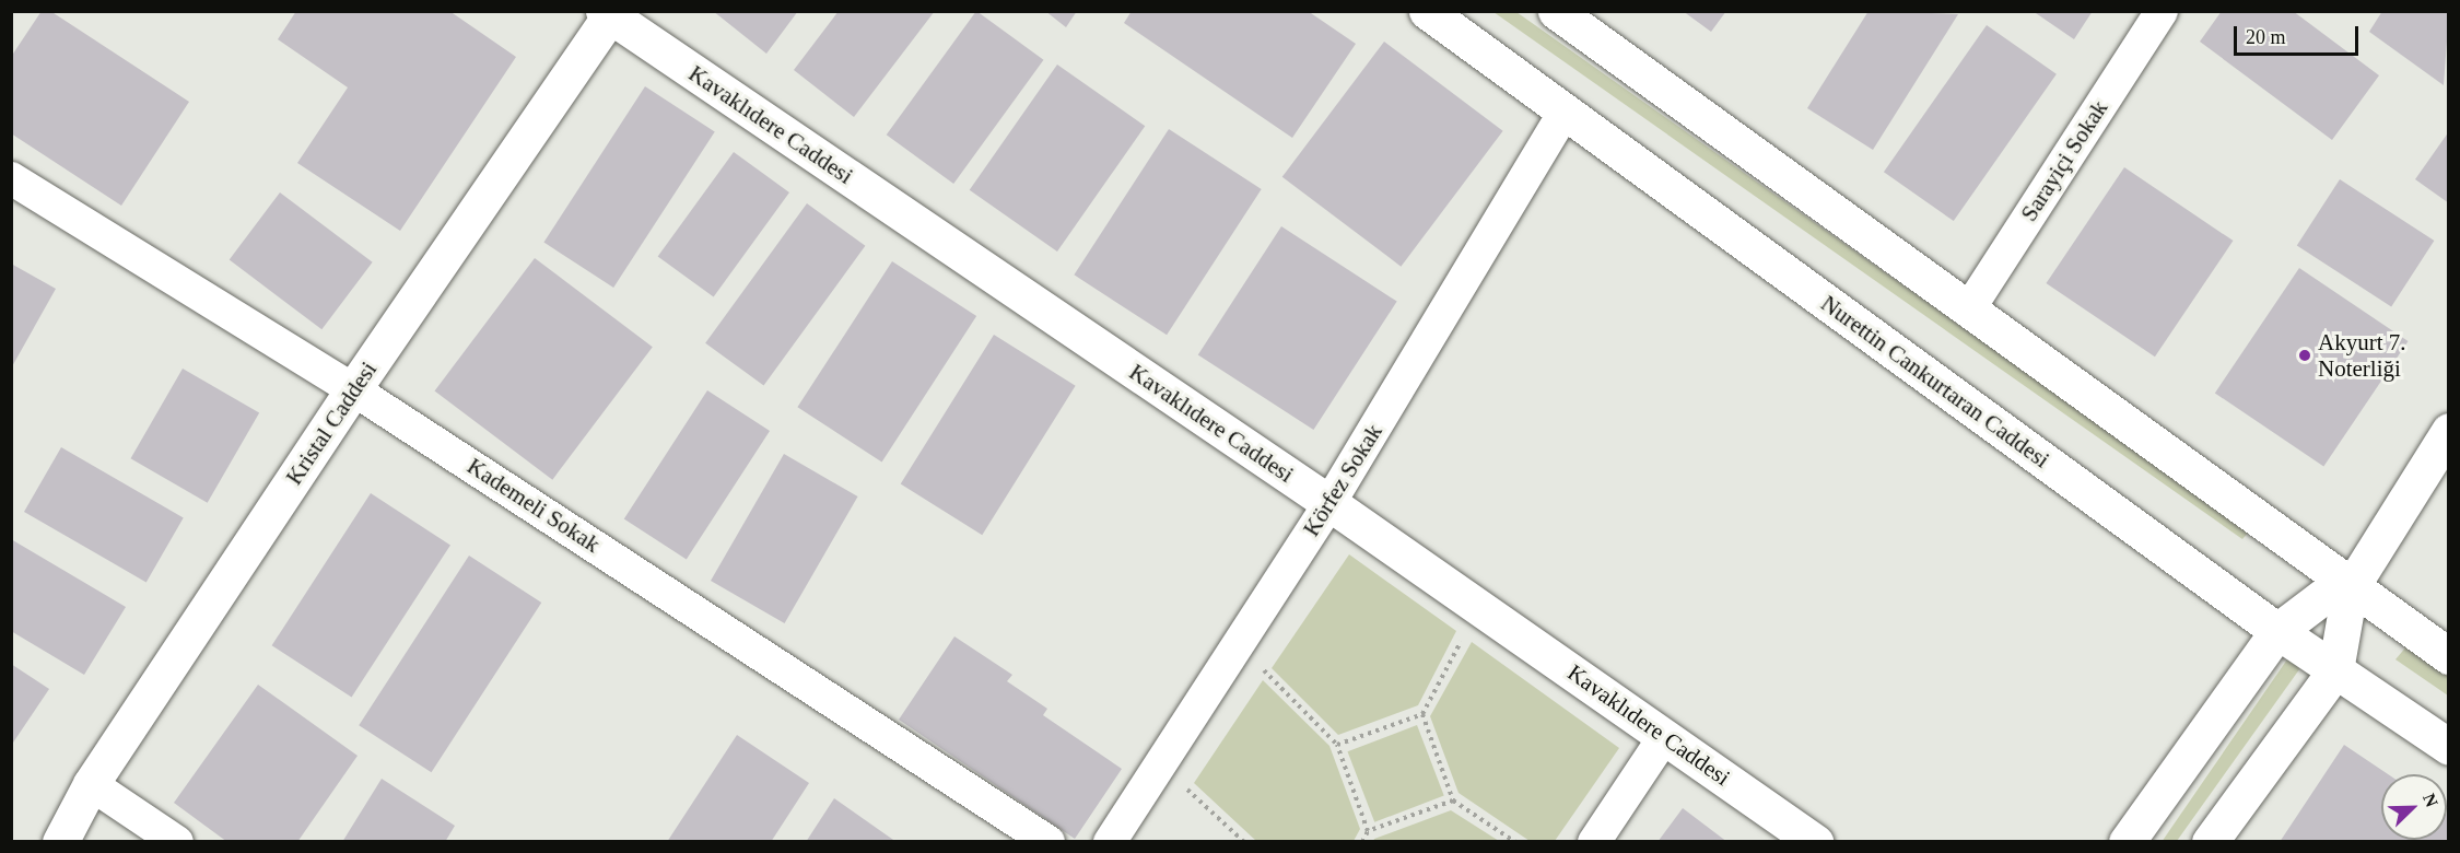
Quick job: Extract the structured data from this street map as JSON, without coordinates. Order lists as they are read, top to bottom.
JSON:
{
  "streets": {
    "street": [
      "Kavaklıdere Caddesi",
      "Sarayiçi Sokak",
      "Nurettin Cankurtaran Caddesi",
      "Kristal Caddesi",
      "Körfez Sokak",
      "Kademeli Sokak"
    ]
  },
  "crossings": [
    ["Kavaklıdere Caddesi", "Kristal Caddesi"],
    ["Kavaklıdere Caddesi", "Körfez Sokak"],
    ["Nurettin Cankurtaran Caddesi", "Körfez Sokak"],
    ["Kristal Caddesi", "Kademeli Sokak"]
  ],
  "places": ["Akyurt 7. Noterliği"],
  "scale_bar": "20 m",
  "north": "top right"
}
